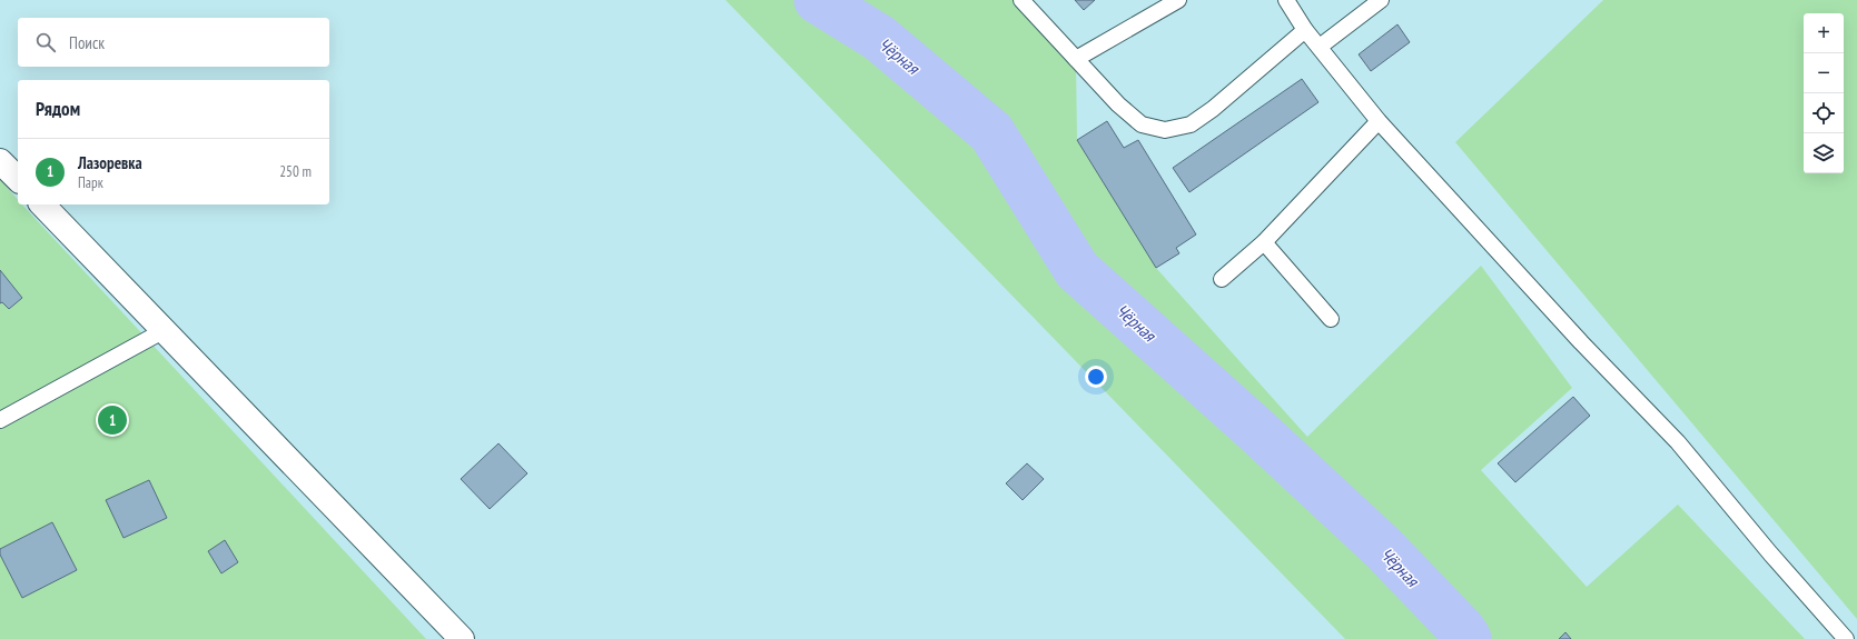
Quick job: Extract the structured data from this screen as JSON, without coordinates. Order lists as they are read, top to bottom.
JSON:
{
  "water": ["Чёрная"],
  "page": {
    "map_buttons": ["+", "−"],
    "search": "Поиск",
    "heading": "Рядом",
    "list": [
      {
        "mark": "1",
        "name": "Лазоревка",
        "note": "Парк",
        "value": "250 m"
      }
    ],
    "pins": "1"
  }
}
